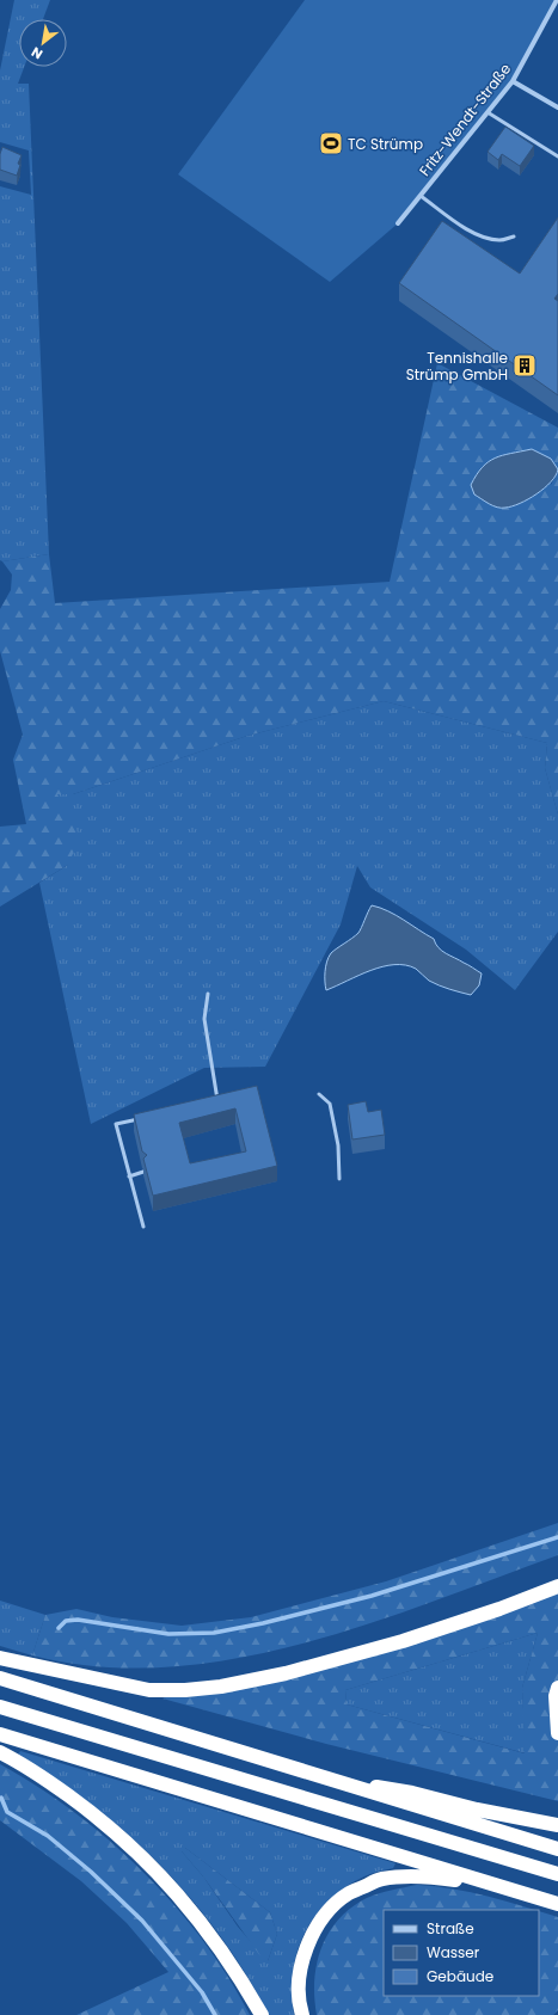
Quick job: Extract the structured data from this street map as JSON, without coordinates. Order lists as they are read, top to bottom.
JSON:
{
  "streets": {
    "street": ["Fritz-Wendt-Straße"]
  },
  "places": {
    "sports": ["TC Strümp"],
    "building": ["Tennishalle Strümp GmbH"]
  },
  "legend": ["Straße", "Wasser", "Gebäude"],
  "north": "bottom left"
}
